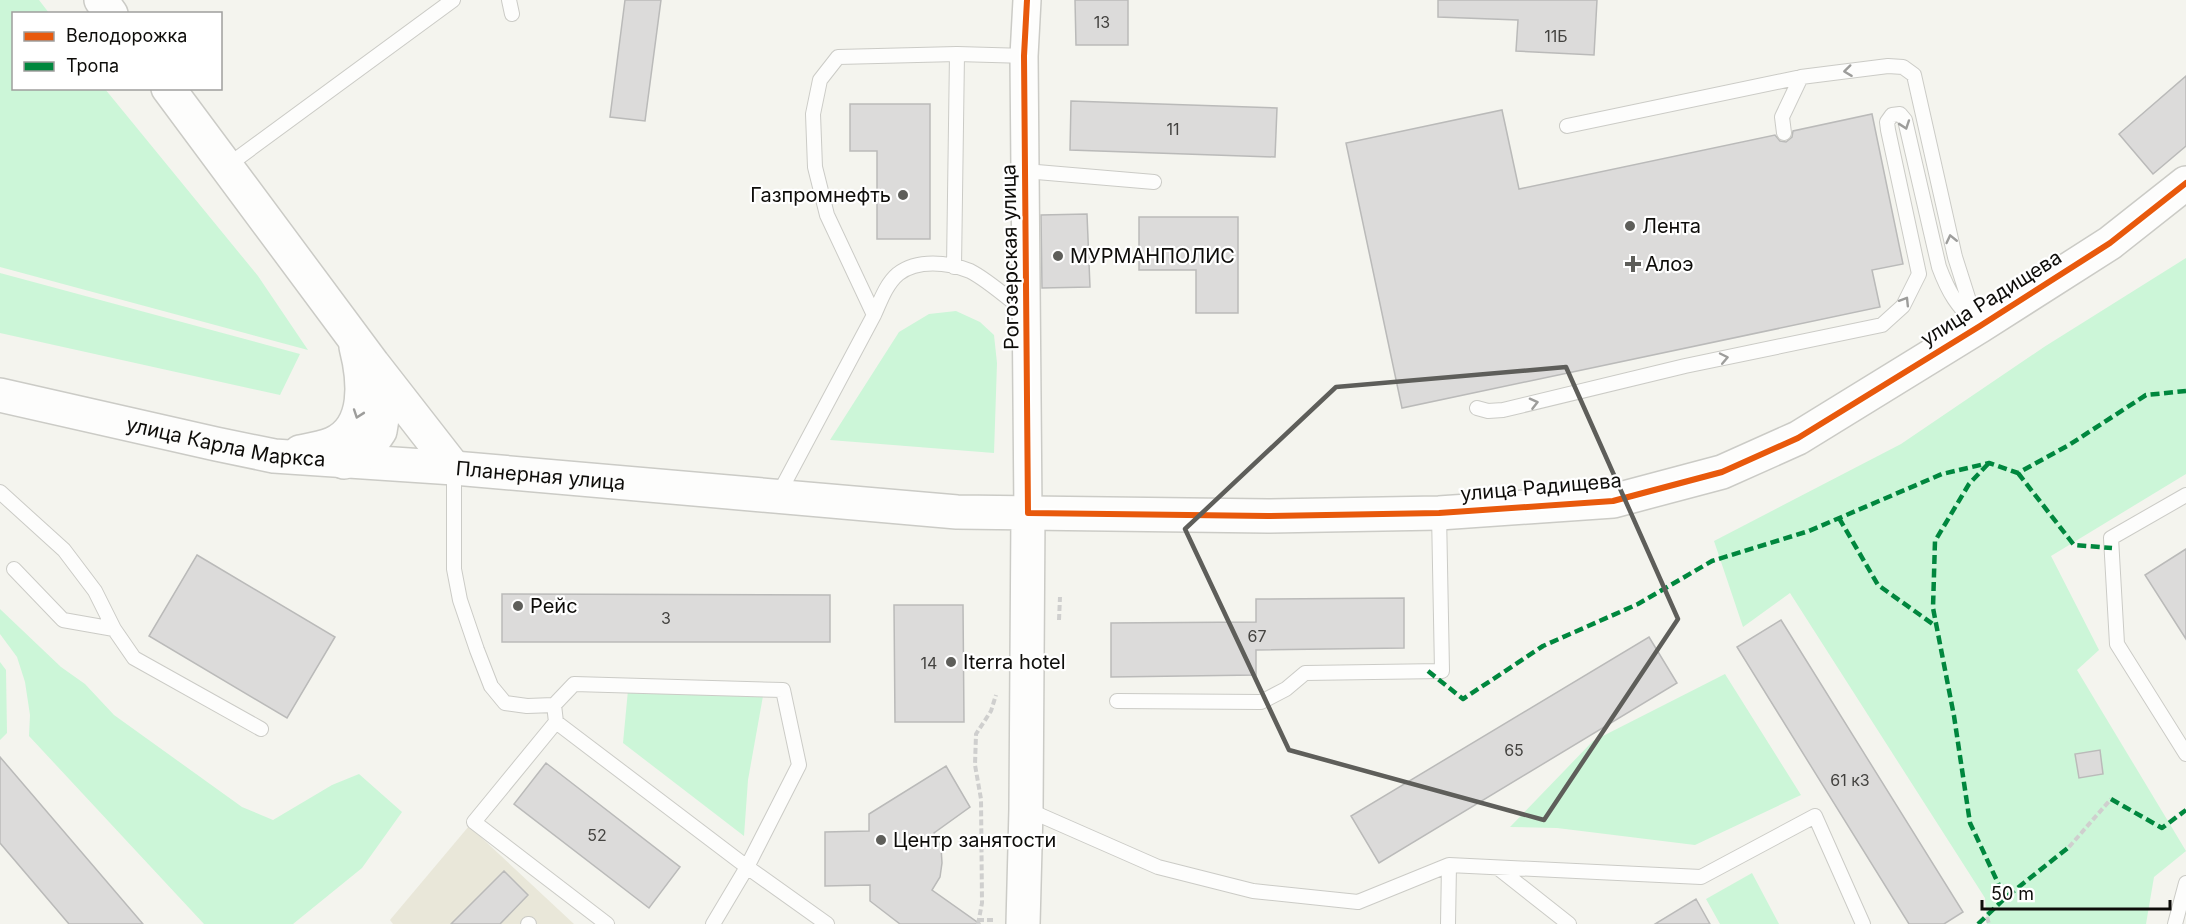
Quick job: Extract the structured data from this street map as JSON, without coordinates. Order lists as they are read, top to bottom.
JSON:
{
  "streets": {
    "main road": ["улица Радищева", "улица Карла Маркса", "Планерная улица"],
    "street": ["Рогозерская улица"]
  },
  "crossings": [
    ["Рогозерская улица", "улица Радищева"],
    ["Рогозерская улица", "Планерная улица"],
    ["улица Радищева", "Планерная улица"],
    ["улица Карла Маркса", "Планерная улица"]
  ],
  "places": {
    "other": [
      "Газпромнефть",
      "Лента",
      "МУРМАНПОЛИС",
      "Рейс",
      "Iterra hotel",
      "Центр занятости"
    ],
    "health": ["Алоэ"]
  },
  "house_numbers": [
    "13",
    "11Б",
    "11",
    "3",
    "67",
    "14",
    "65",
    "61 к3",
    "52"
  ],
  "legend": ["Велодорожка", "Тропа"],
  "scale_bar": "50 m"
}
